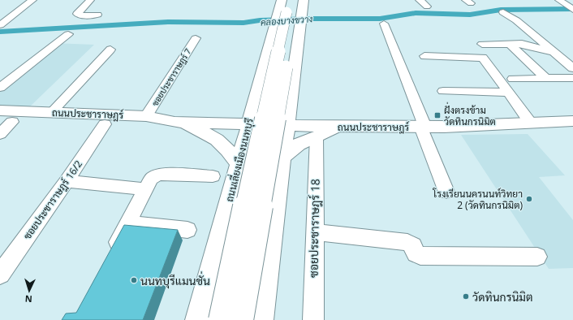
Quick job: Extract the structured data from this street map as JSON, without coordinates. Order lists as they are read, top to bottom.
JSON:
{
  "streets": {
    "main road": ["ถนนประชาราษฎร์", "ถนนเลี่ยงเมืองนนทบุรี"],
    "street": ["ซอยประชาราษฎร์ 7", "ซอยประชาราษฎร์ 16/2", "ซอยประชาราษฎร์ 18"]
  },
  "crossings": [
    ["ซอยประชาราษฎร์ 7", "ถนนประชาราษฎร์"],
    ["ถนนประชาราษฎร์", "ถนนเลี่ยงเมืองนนทบุรี"],
    ["ถนนประชาราษฎร์", "ซอยประชาราษฎร์ 16/2"],
    ["ถนนประชาราษฎร์", "ซอยประชาราษฎร์ 18"]
  ],
  "water": ["คลองบางขวาง"],
  "places": {
    "transit": ["ฝั่งตรงข้าม วัดทินกรนิมิต"],
    "other": ["โรงเรียนนครนนท์วิทยา 2 (วัดทินกรนิมิต)", "นนทบุรีแมนชั่น", "วัดทินกรนิมิต"]
  },
  "north": "bottom"
}
